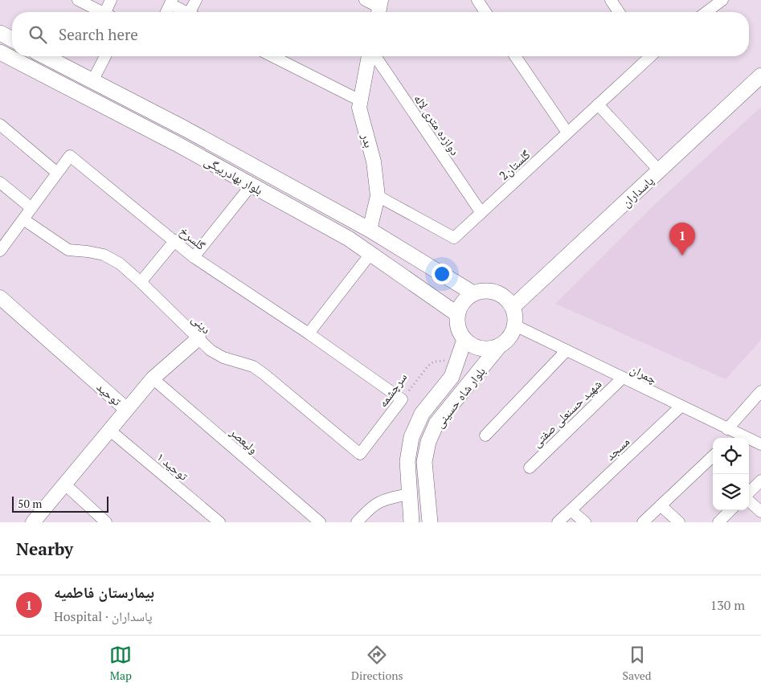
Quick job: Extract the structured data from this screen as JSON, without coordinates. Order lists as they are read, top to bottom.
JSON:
{
  "streets": {
    "main road": ["بلوار بهادربیگی", "پاسداران", "بلوار شاه حسینی"],
    "street": [
      "دوازده متری لاله",
      "بدر",
      "گلستان2",
      "گلسرخ",
      "دینی",
      "چمران",
      "سرچشمه",
      "توحید",
      "شهید حسنعلی صفتی",
      "ولیعصر",
      "مسجد",
      "توحید ۱"
    ]
  },
  "crossings": [
    ["دوازده متری لاله", "گلستان2"],
    ["بدر", "گلستان2"],
    ["بدر", "بلوار بهادربیگی"],
    ["بلوار بهادربیگی", "پاسداران"],
    ["بلوار بهادربیگی", "چمران"],
    ["بلوار بهادربیگی", "بلوار شاه حسینی"],
    ["پاسداران", "چمران"],
    ["پاسداران", "بلوار شاه حسینی"],
    ["گلسرخ", "دینی"],
    ["گلسرخ", "سرچشمه"],
    ["دینی", "سرچشمه"],
    ["چمران", "بلوار شاه حسینی"],
    ["چمران", "شهید حسنعلی صفتی"],
    ["چمران", "مسجد"],
    ["سرچشمه", "بلوار شاه حسینی"],
    ["توحید", "توحید ۱"]
  ],
  "scale_bar": "50 m",
  "page": {
    "search": "Search here",
    "pins": "1",
    "scale": "50 m",
    "heading": "Nearby",
    "list": [
      {
        "mark": "1",
        "name": "بیمارستان فاطمیه",
        "note": "Hospital · پاسداران",
        "value": "130 m"
      }
    ],
    "nav": ["Map", "Directions", "Saved"]
  }
}
